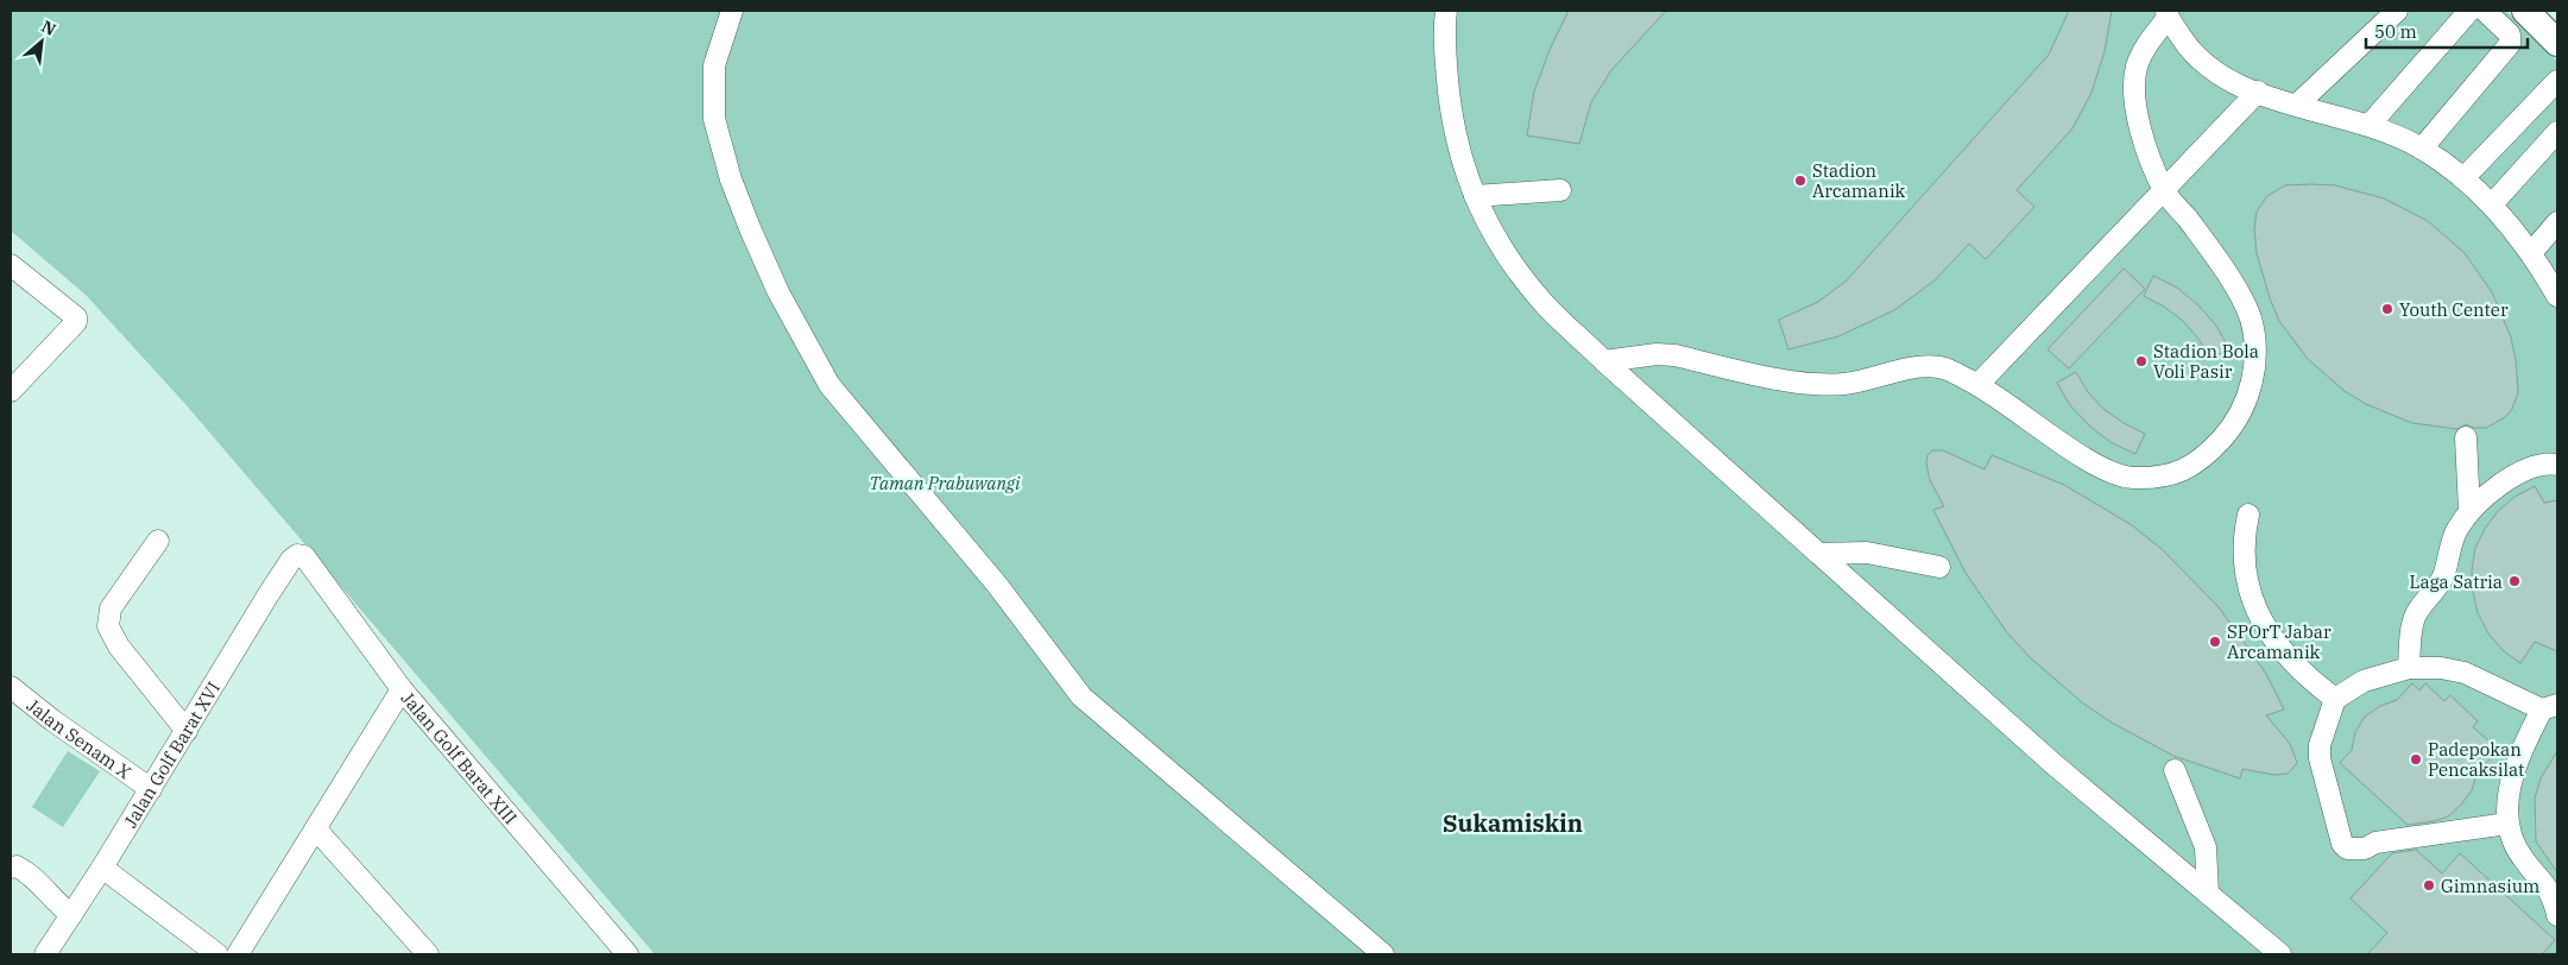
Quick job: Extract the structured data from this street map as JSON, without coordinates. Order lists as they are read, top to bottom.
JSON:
{
  "streets": {
    "street": ["Jalan Senam X", "Jalan Golf Barat XVI", "Jalan Golf Barat XIII"]
  },
  "crossings": [
    ["Jalan Senam X", "Jalan Golf Barat XVI"],
    ["Jalan Golf Barat XVI", "Jalan Golf Barat XIII"]
  ],
  "districts": ["Sukamiskin"],
  "parks": ["Taman Prabuwangi"],
  "places": [
    "Stadion Arcamanik",
    "Youth Center",
    "Stadion Bola Voli Pasir",
    "Laga Satria",
    "SPOrT Jabar Arcamanik",
    "Padepokan Pencaksilat",
    "Gimnasium"
  ],
  "scale_bar": "50 m",
  "north": "top right"
}
